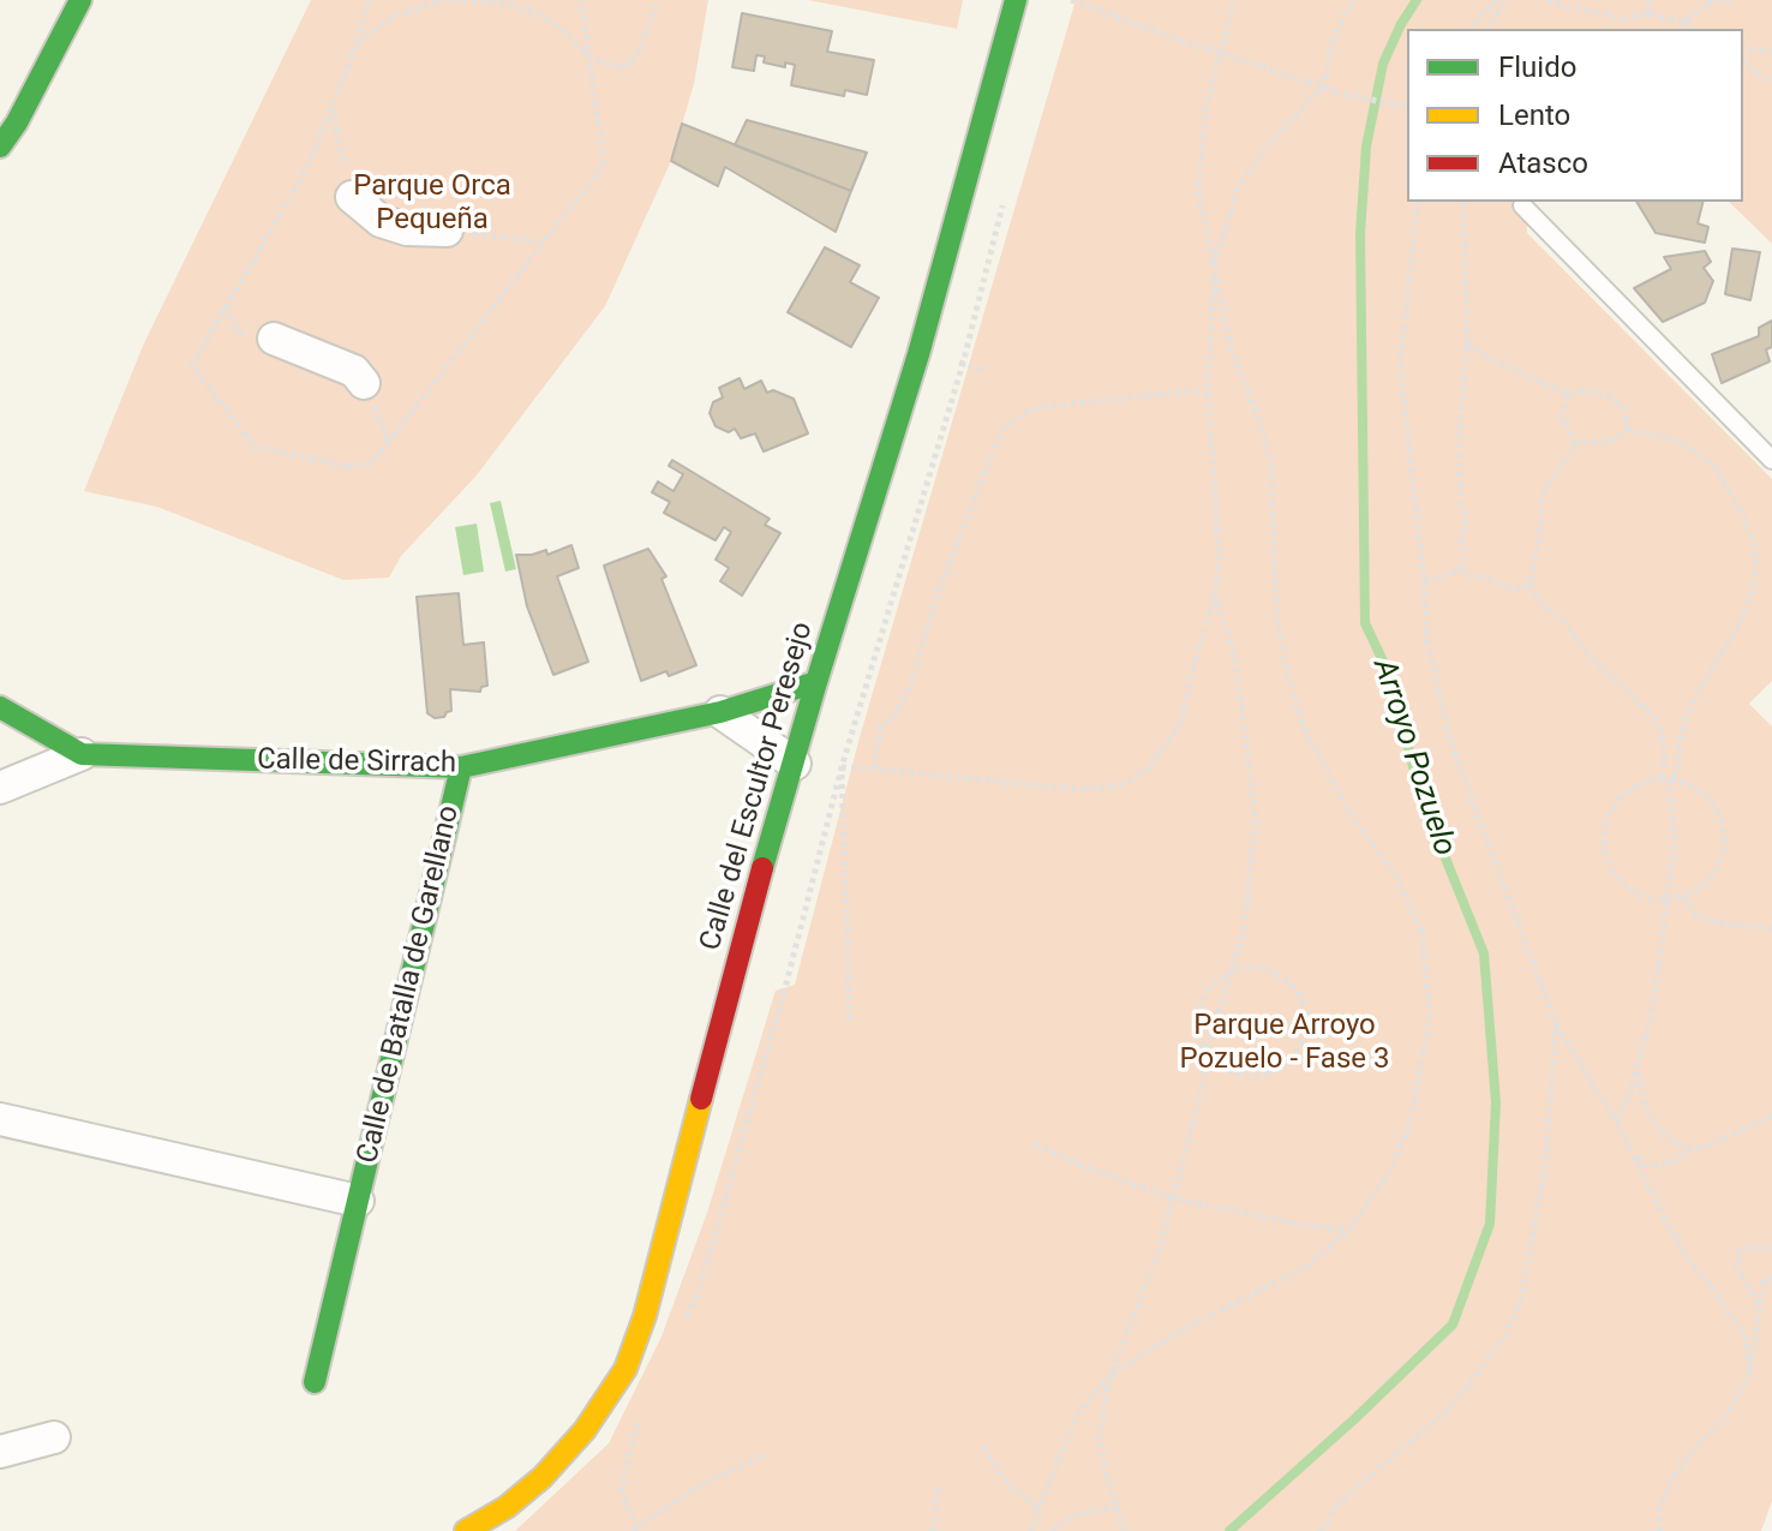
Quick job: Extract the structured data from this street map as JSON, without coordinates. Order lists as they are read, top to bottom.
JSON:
{
  "streets": {
    "street": ["Calle de Sirrach", "Calle del Escultor Peresejo", "Calle de Batalla de Garellano"]
  },
  "crossings": [
    ["Calle de Sirrach", "Calle del Escultor Peresejo"],
    ["Calle de Sirrach", "Calle de Batalla de Garellano"]
  ],
  "water": ["Arroyo Pozuelo"],
  "parks": ["Parque Orca Pequeña", "Parque Arroyo Pozuelo - Fase 3"],
  "legend": ["Fluido", "Lento", "Atasco"]
}
